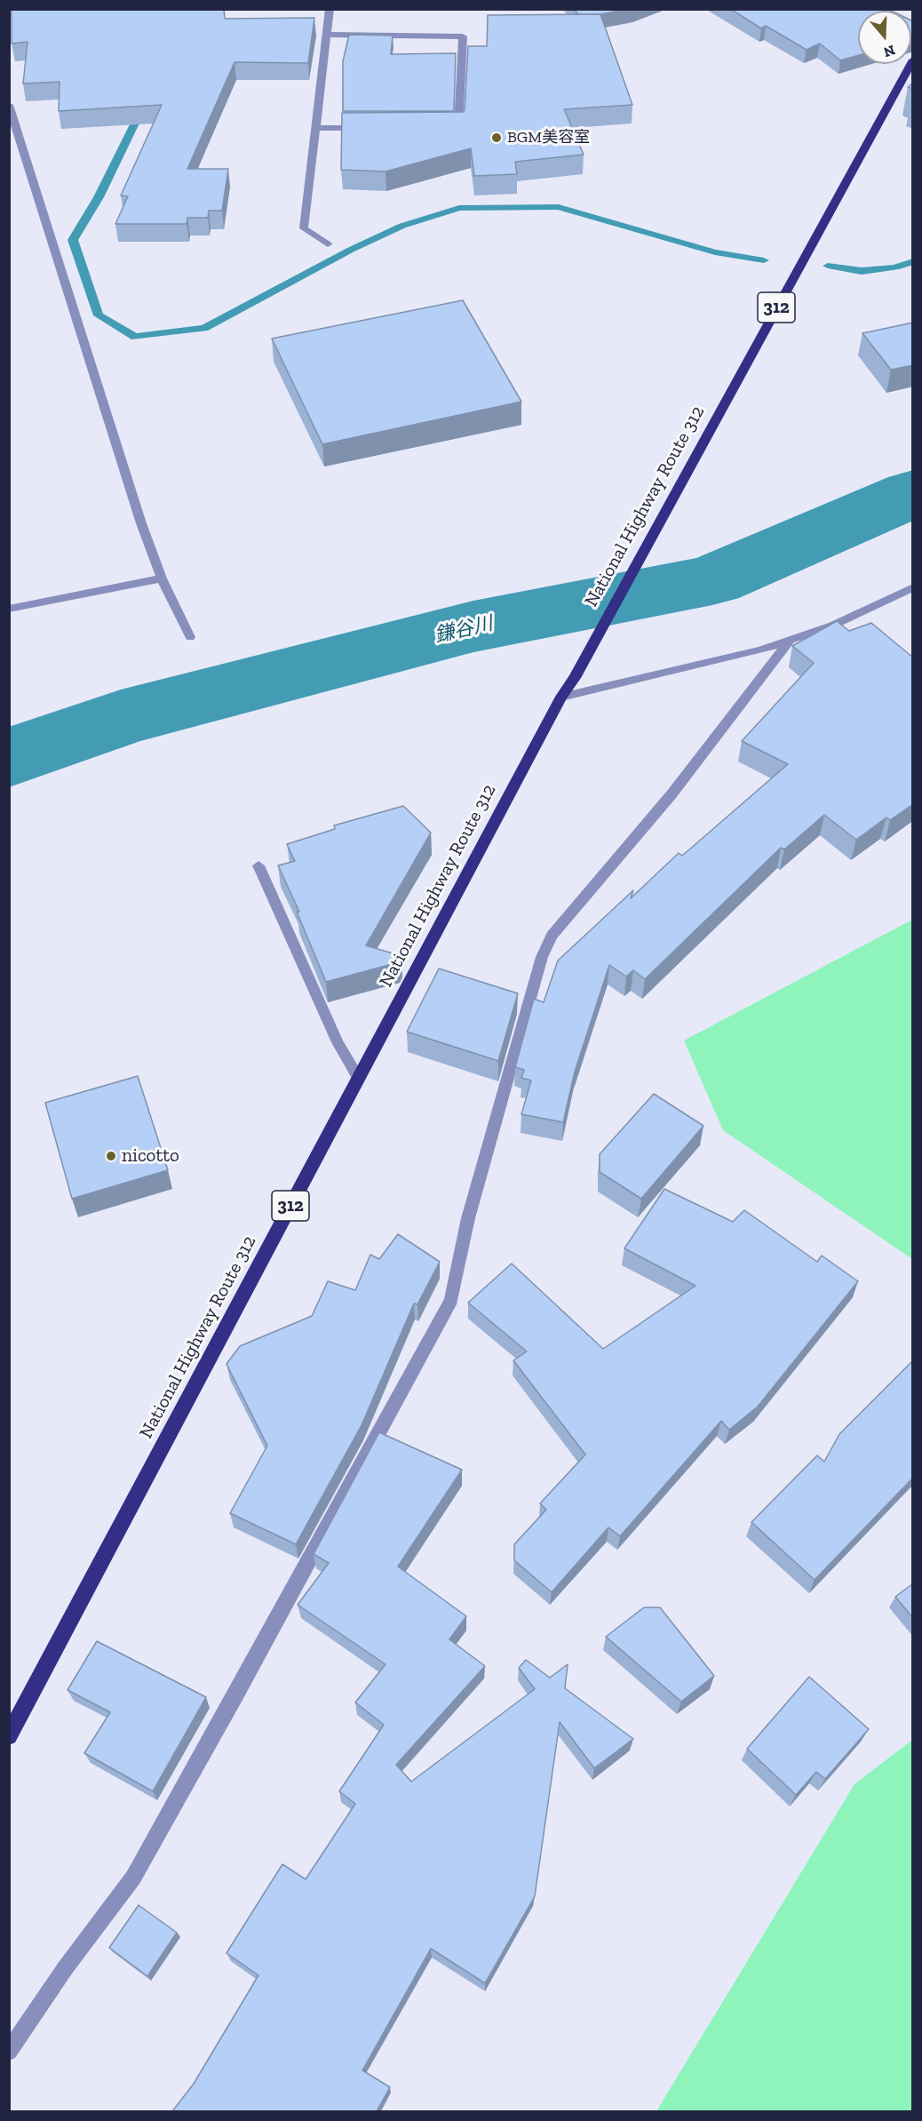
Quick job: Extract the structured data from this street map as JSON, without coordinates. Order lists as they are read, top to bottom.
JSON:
{
  "streets": {
    "highway": ["312", "National Highway Route 312"]
  },
  "water": ["鎌谷川"],
  "places": ["BGM美容室", "nicotto"],
  "north": "bottom"
}
